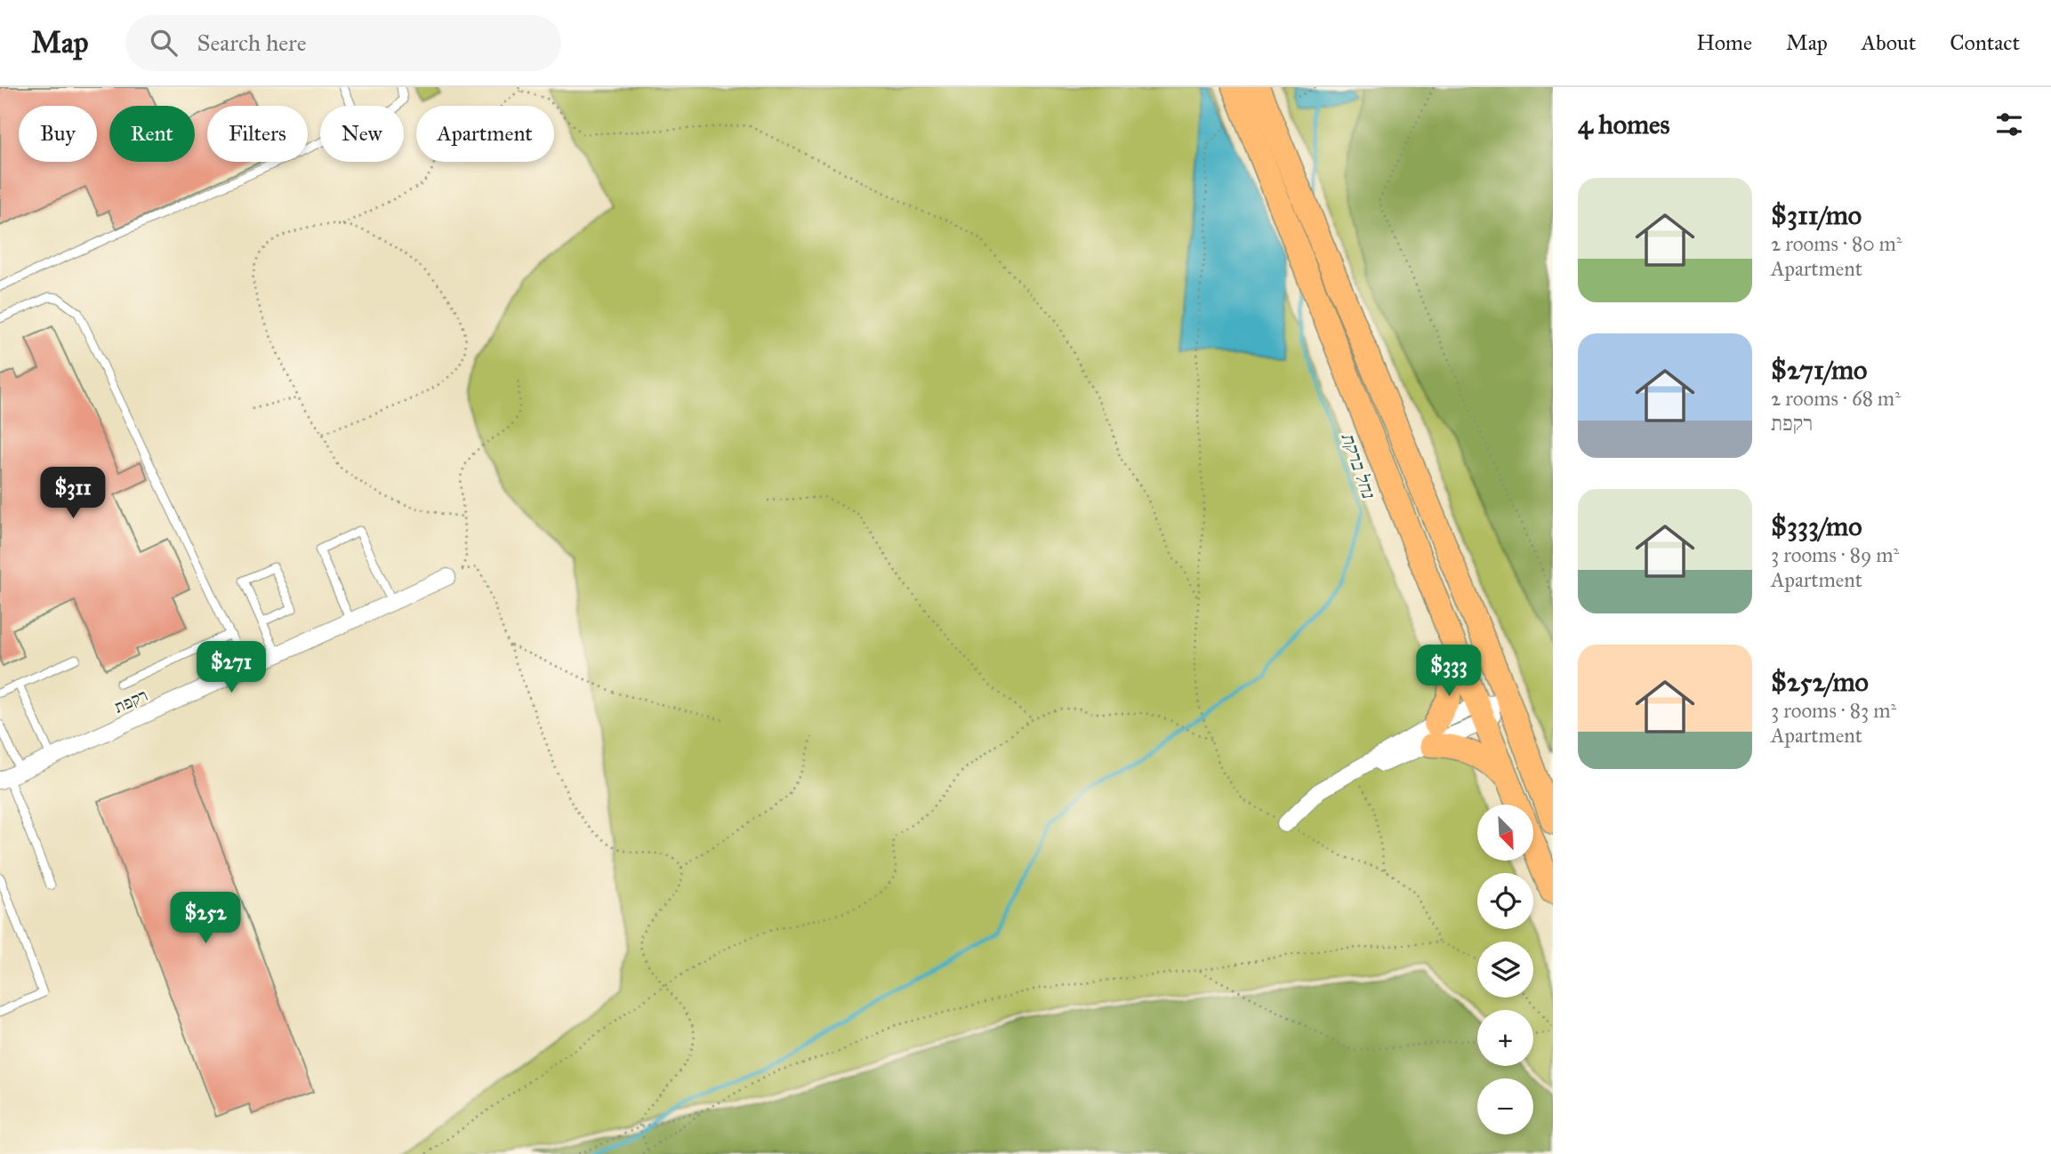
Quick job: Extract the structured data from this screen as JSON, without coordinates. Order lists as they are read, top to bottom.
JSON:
{
  "streets": {
    "street": ["רקפת"]
  },
  "water": ["נחל ברקת"],
  "north": "bottom right",
  "page": {
    "header": "Map",
    "search": "Search here",
    "nav": [
      "Home",
      "Map",
      "About",
      "Contact"
    ],
    "heading": "4 homes",
    "chip": [
      "Buy",
      "Rent",
      "Filters",
      "New",
      "Apartment"
    ],
    "list": [
      {
        "name": "$311/mo",
        "note": "2 rooms · 80 m² · Apartment"
      },
      {
        "name": "$271/mo",
        "note": "2 rooms · 68 m² · רקפת"
      },
      {
        "name": "$333/mo",
        "note": "3 rooms · 89 m² · Apartment"
      },
      {
        "name": "$252/mo",
        "note": "3 rooms · 83 m² · Apartment"
      }
    ],
    "price": [
      "$311",
      "$271",
      "$333",
      "$252"
    ],
    "map_buttons": ["+", "−"]
  }
}
